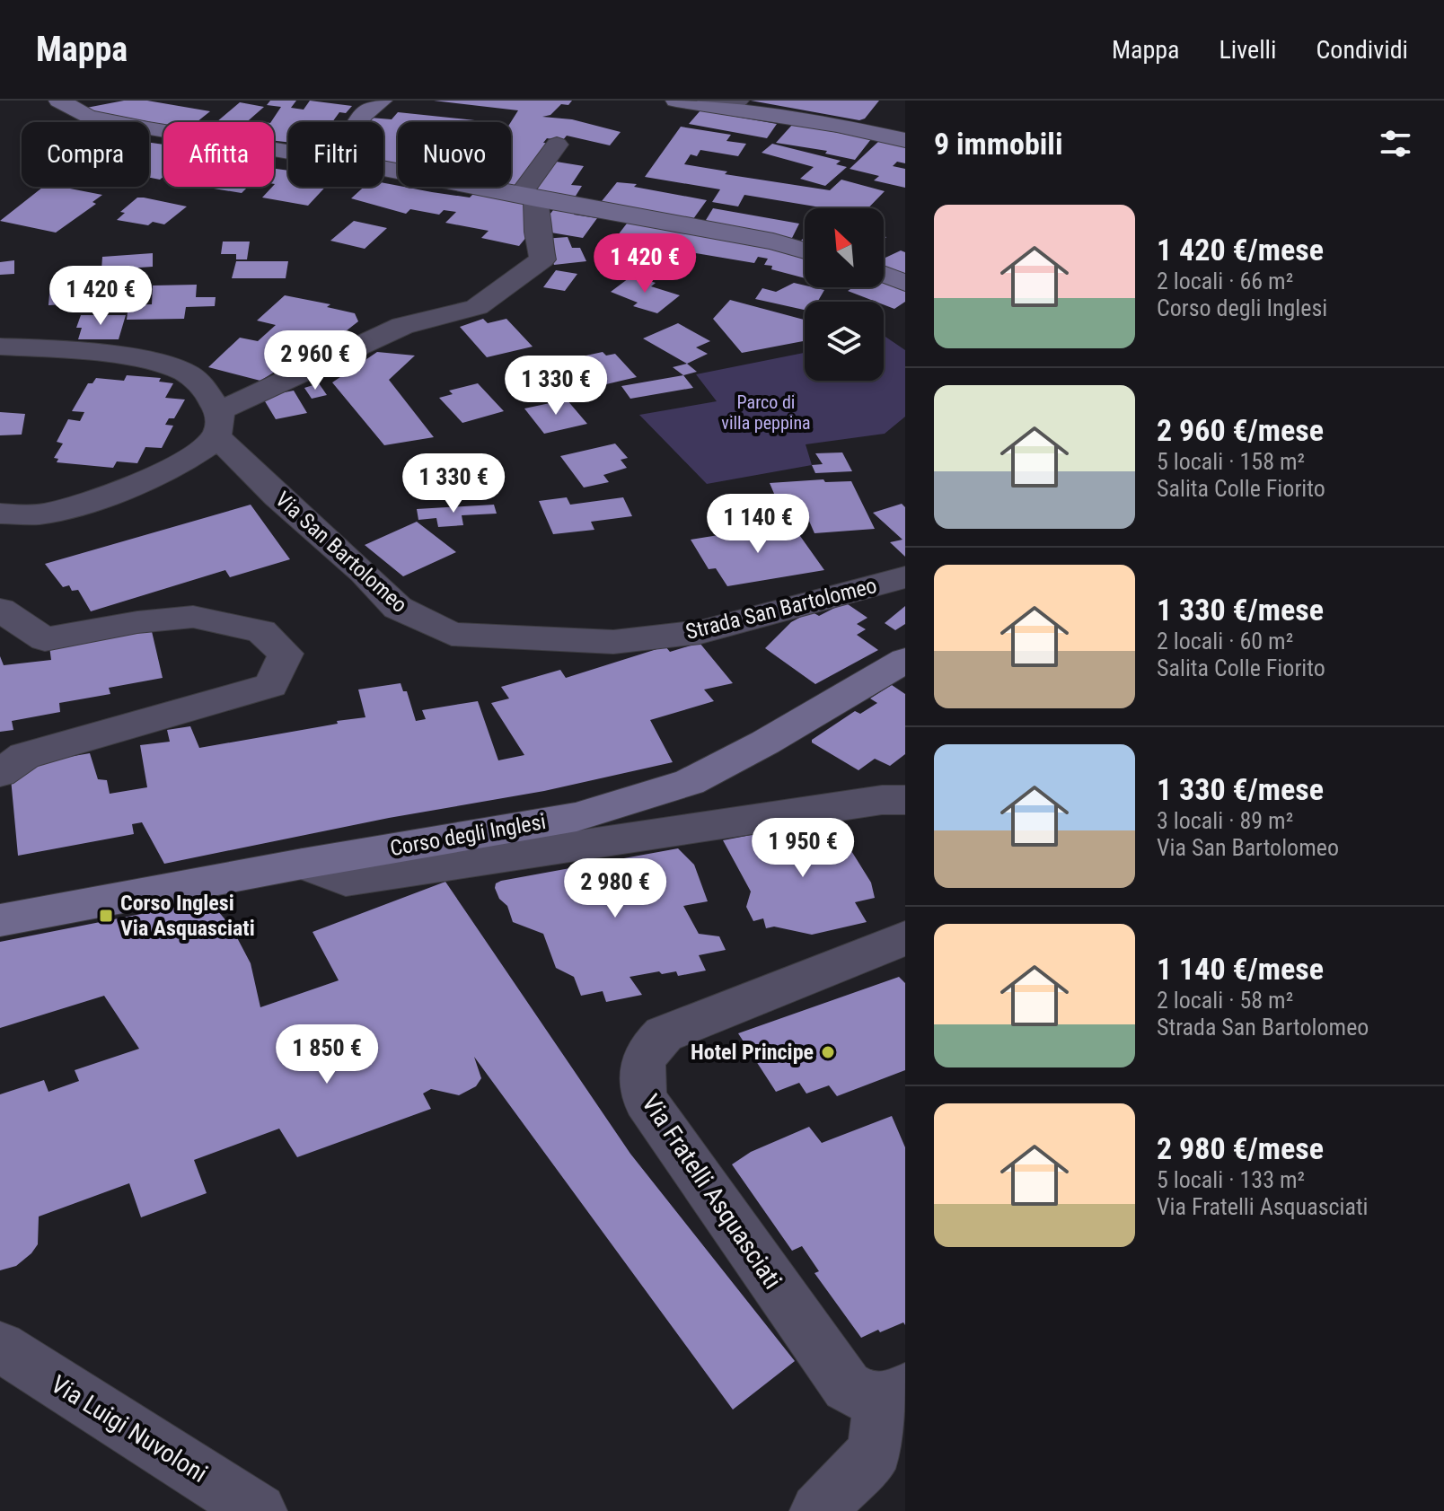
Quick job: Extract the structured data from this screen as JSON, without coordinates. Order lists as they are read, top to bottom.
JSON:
{
  "streets": {
    "main road": ["Corso degli Inglesi"],
    "street": [
      "Via San Bartolomeo",
      "Strada San Bartolomeo",
      "Via Fratelli Asquasciati",
      "Via Luigi Nuvoloni"
    ]
  },
  "crossings": [
    ["Via San Bartolomeo", "Strada San Bartolomeo"]
  ],
  "parks": ["Parco di villa peppina"],
  "places": {
    "transit": ["Corso Inglesi Via Asquasciati"],
    "other": ["Hotel Principe"]
  },
  "north": "top left",
  "page": {
    "header": "Mappa",
    "nav": ["Mappa", "Livelli", "Condividi"],
    "heading": "9 immobili",
    "chip": [
      "Compra",
      "Affitta",
      "Filtri",
      "Nuovo"
    ],
    "list": [
      {
        "name": "1 420 €/mese",
        "note": "2 locali · 66 m² · Corso degli Inglesi"
      },
      {
        "name": "2 960 €/mese",
        "note": "5 locali · 158 m² · Salita Colle Fiorito"
      },
      {
        "name": "1 330 €/mese",
        "note": "2 locali · 60 m² · Salita Colle Fiorito"
      },
      {
        "name": "1 330 €/mese",
        "note": "3 locali · 89 m² · Via San Bartolomeo"
      },
      {
        "name": "1 140 €/mese",
        "note": "2 locali · 58 m² · Strada San Bartolomeo"
      },
      {
        "name": "2 980 €/mese",
        "note": "5 locali · 133 m² · Via Fratelli Asquasciati"
      }
    ],
    "price": [
      "1 420 €",
      "1 420 €",
      "2 960 €",
      "1 330 €",
      "1 330 €",
      "1 140 €",
      "1 950 €",
      "2 980 €",
      "1 850 €"
    ]
  }
}
